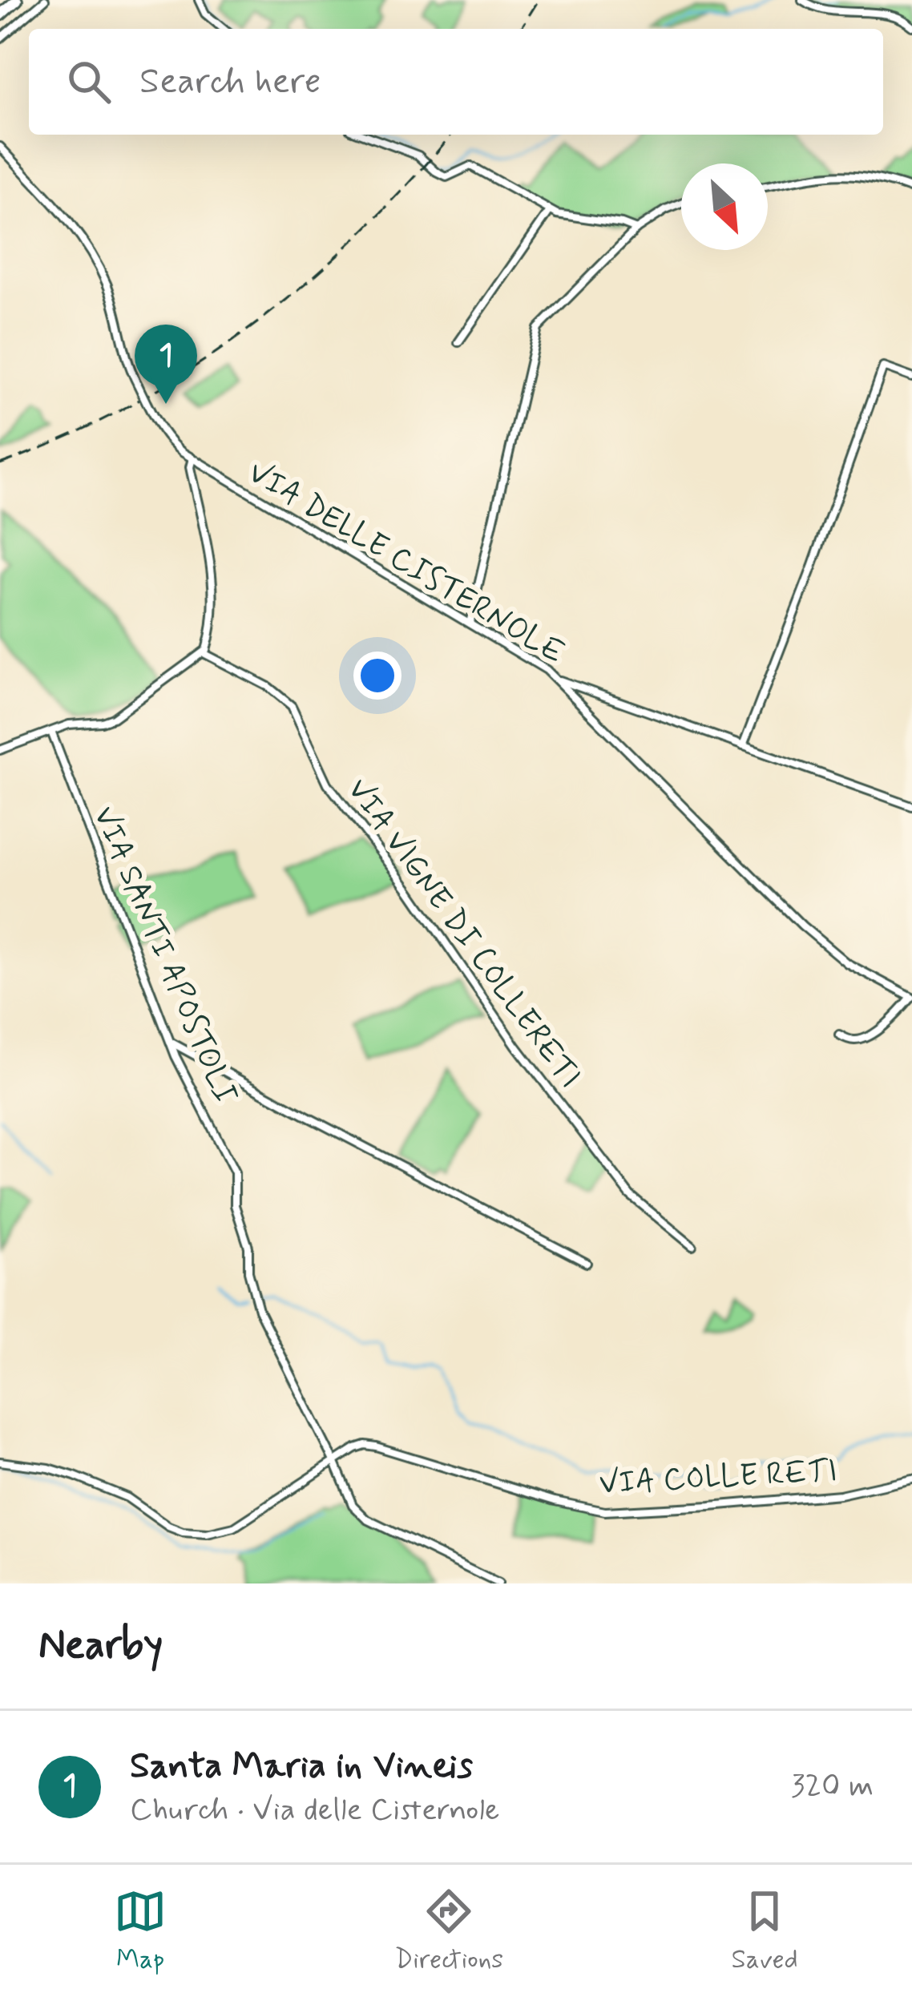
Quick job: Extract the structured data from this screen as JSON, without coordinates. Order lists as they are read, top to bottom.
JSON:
{
  "streets": {
    "street": [
      "VIA DELLE CISTERNOLE",
      "VIA VIGNE DI COLLERETI",
      "VIA SANTI APOSTOLI",
      "VIA COLLE RETI"
    ]
  },
  "crossings": [
    ["VIA SANTI APOSTOLI", "VIA COLLE RETI"]
  ],
  "north": "bottom right",
  "page": {
    "search": "Search here",
    "pins": "1",
    "heading": "Nearby",
    "list": [
      {
        "mark": "1",
        "name": "Santa Maria in Vineis",
        "note": "Church · Via delle Cisternole",
        "value": "320 m"
      }
    ],
    "nav": ["Map", "Directions", "Saved"]
  }
}
